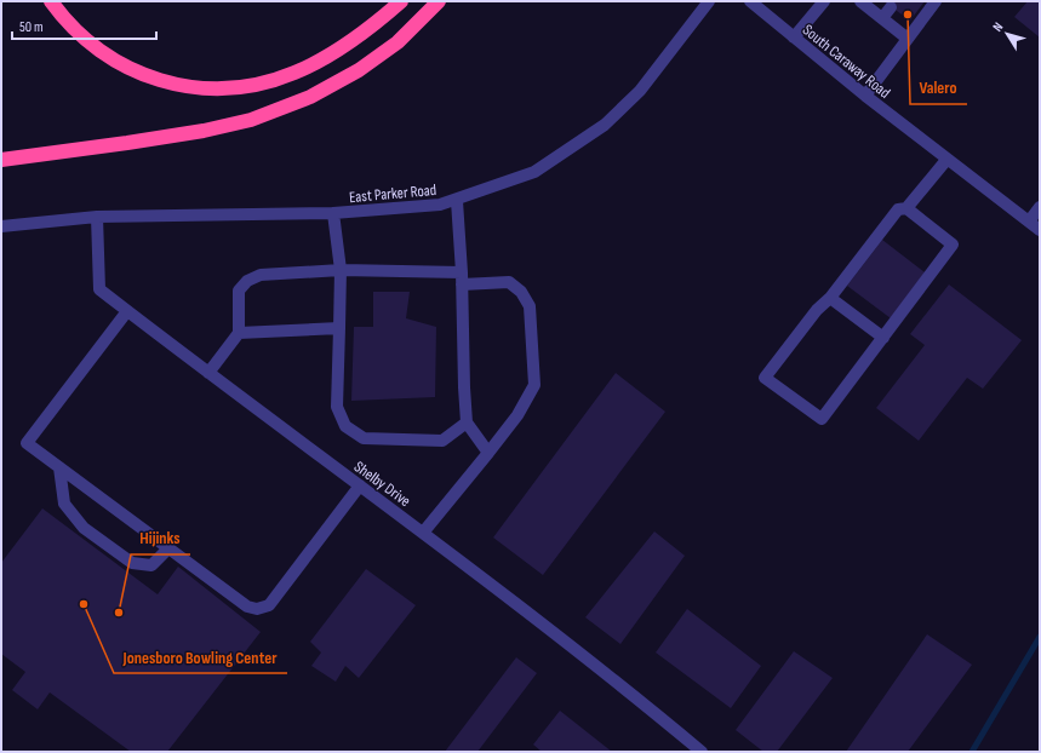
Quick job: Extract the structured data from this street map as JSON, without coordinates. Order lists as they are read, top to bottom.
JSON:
{
  "streets": {
    "street": ["South Caraway Road", "East Parker Road", "Shelby Drive"]
  },
  "crossings": [
    ["East Parker Road", "Shelby Drive"]
  ],
  "places": ["Valero", "Jonesboro Bowling Center", "Hijinks"],
  "scale_bar": "50 m",
  "north": "top left"
}
